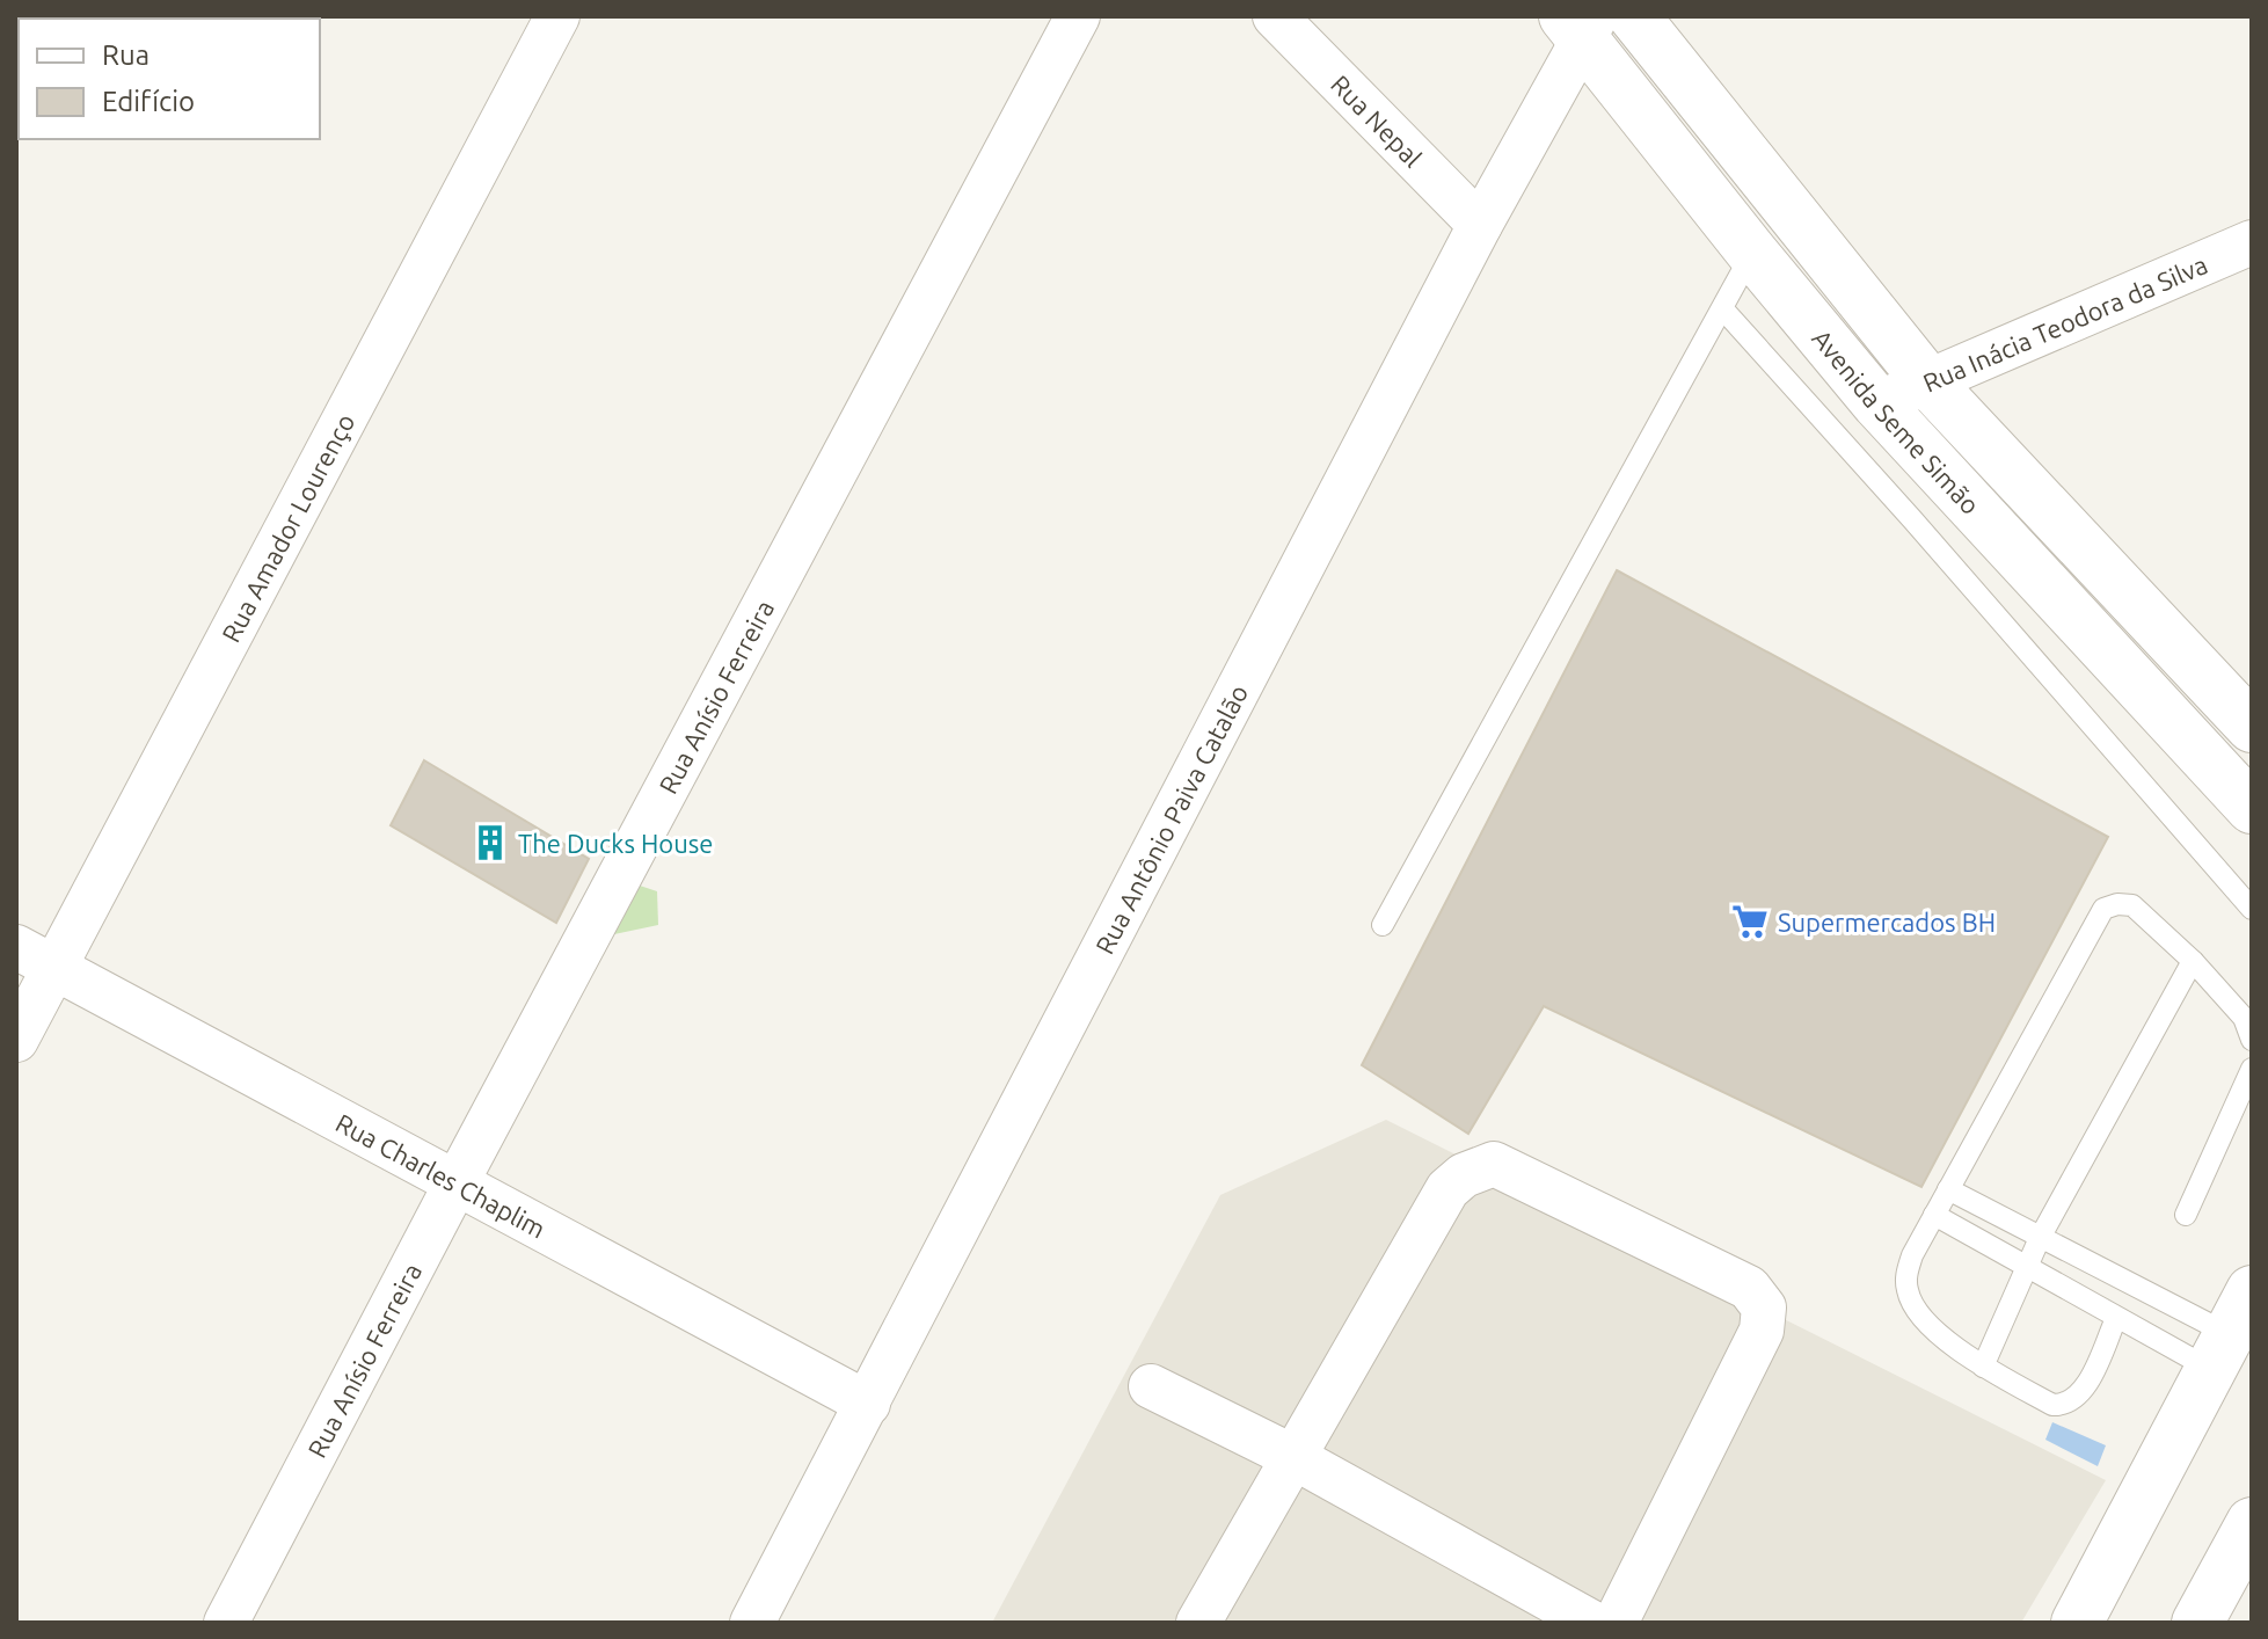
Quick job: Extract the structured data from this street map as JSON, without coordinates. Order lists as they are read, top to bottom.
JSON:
{
  "streets": {
    "street": [
      "Rua Nepal",
      "Rua Inácia Teodora da Silva",
      "Avenida Seme Simão",
      "Rua Amador Lourenço",
      "Rua Anísio Ferreira",
      "Rua Antônio Paiva Catalão",
      "Rua Charles Chaplim"
    ]
  },
  "crossings": [
    ["Rua Nepal", "Rua Antônio Paiva Catalão"],
    ["Rua Inácia Teodora da Silva", "Avenida Seme Simão"],
    ["Avenida Seme Simão", "Rua Antônio Paiva Catalão"],
    ["Rua Amador Lourenço", "Rua Charles Chaplim"],
    ["Rua Anísio Ferreira", "Rua Charles Chaplim"],
    ["Rua Antônio Paiva Catalão", "Rua Charles Chaplim"]
  ],
  "places": {
    "building": ["The Ducks House"],
    "supermarket": ["Supermercados BH"]
  },
  "legend": ["Rua", "Edifício"]
}
